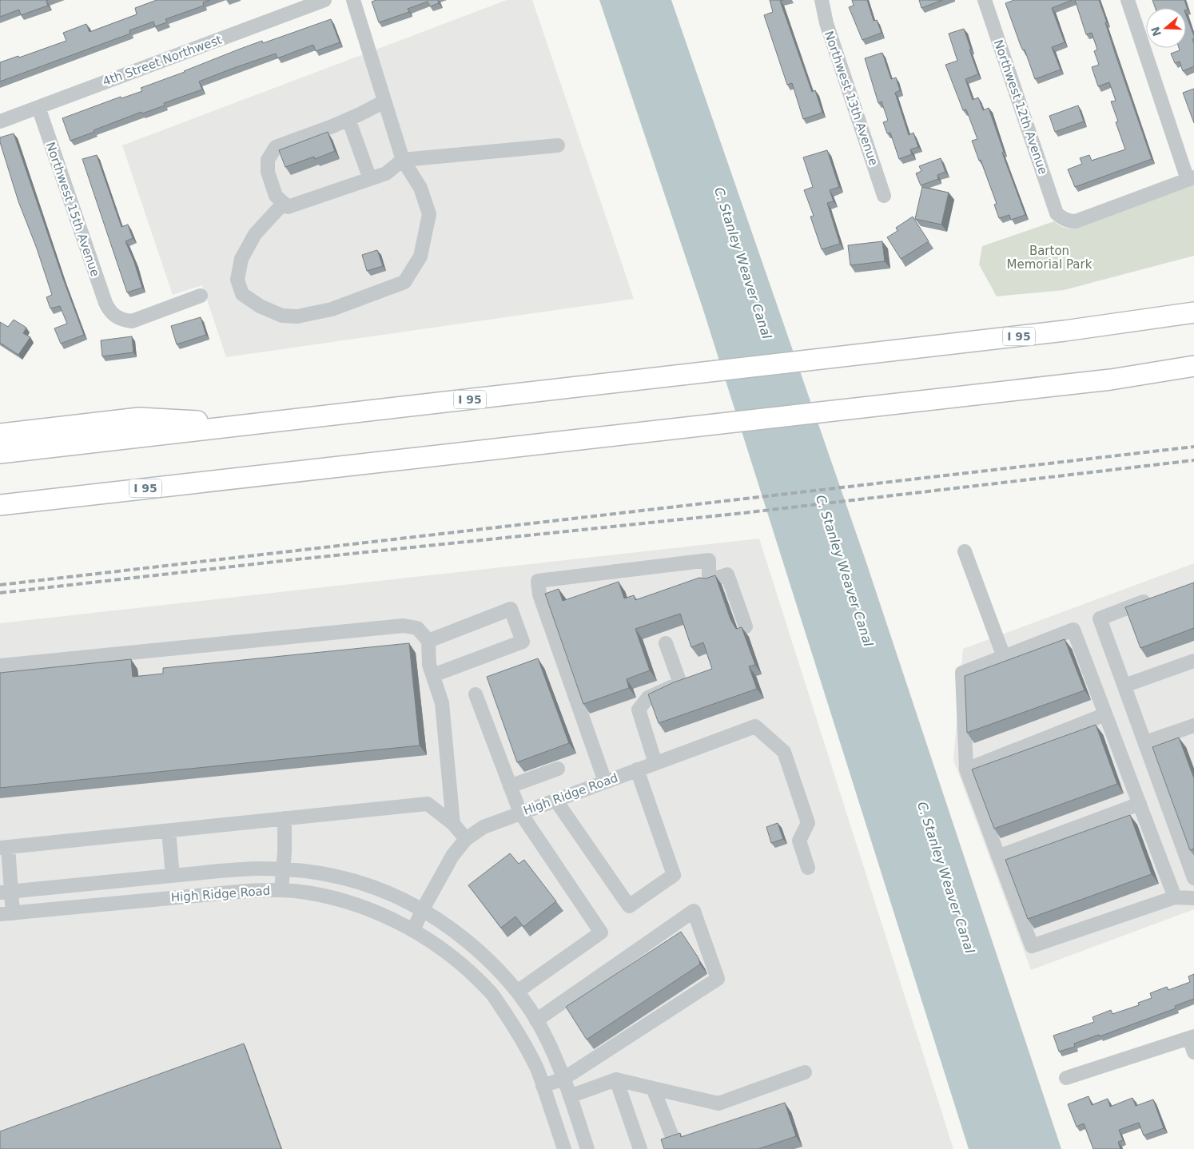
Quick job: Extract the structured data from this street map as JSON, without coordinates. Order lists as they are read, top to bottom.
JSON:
{
  "streets": {
    "highway": ["I 95"],
    "street": [
      "4th Street Northwest",
      "Northwest 13th Avenue",
      "Northwest 12th Avenue",
      "Northwest 15th Avenue",
      "High Ridge Road"
    ]
  },
  "crossings": [
    ["4th Street Northwest", "Northwest 15th Avenue"]
  ],
  "water": ["C. Stanley Weaver Canal"],
  "parks": ["Barton Memorial Park"],
  "north": "left"
}
